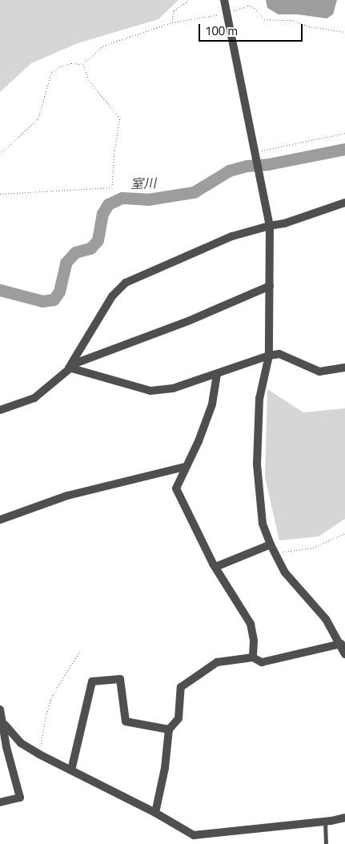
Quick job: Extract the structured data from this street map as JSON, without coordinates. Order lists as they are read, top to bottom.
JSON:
{
  "water": ["室川"],
  "scale_bar": "100 m"
}
